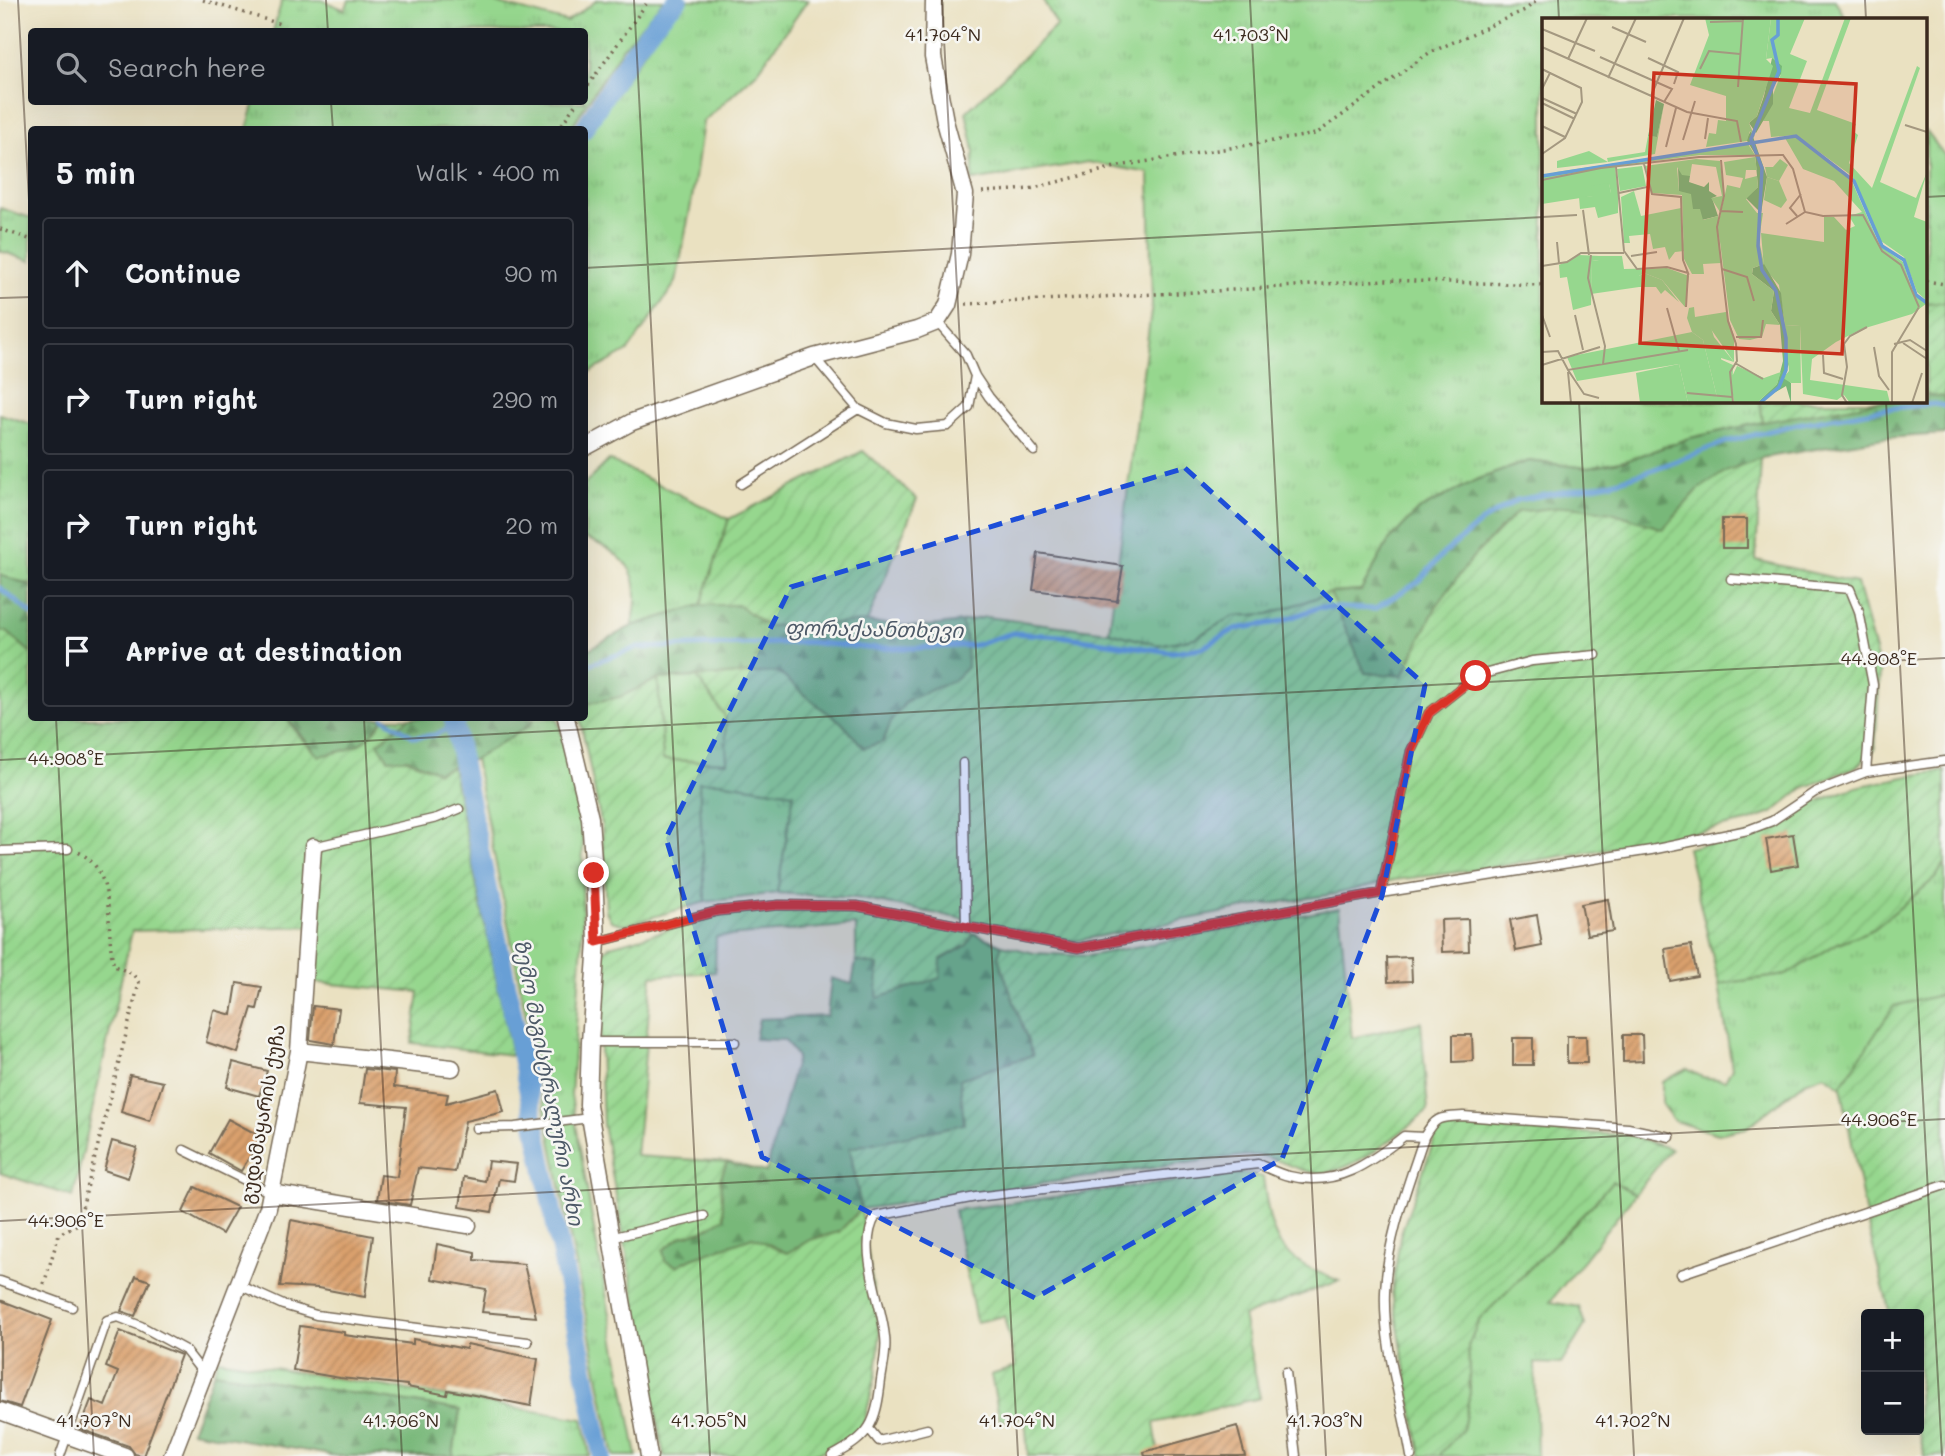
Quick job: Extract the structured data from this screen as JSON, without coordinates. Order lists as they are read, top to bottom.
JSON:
{
  "streets": {
    "street": ["გუდამაყარის ქუჩა"]
  },
  "water": ["ფორაქაანთხევი", "ზემო მაგისტრალური არხი"],
  "page": {
    "search": "Search here",
    "heading": ["5 min", "Walk · 400 m"],
    "list": [
      ["Continue", "90 m"],
      ["Turn right", "290 m"],
      ["Turn right", "20 m"],
      "Arrive at destination"
    ],
    "map_buttons": ["+", "−"]
  },
  "coordinates": [
    "41.704°N",
    "41.703°N",
    "44.908°E",
    "44.906°E",
    "41.707°N",
    "41.706°N",
    "41.705°N",
    "41.702°N"
  ]
}
